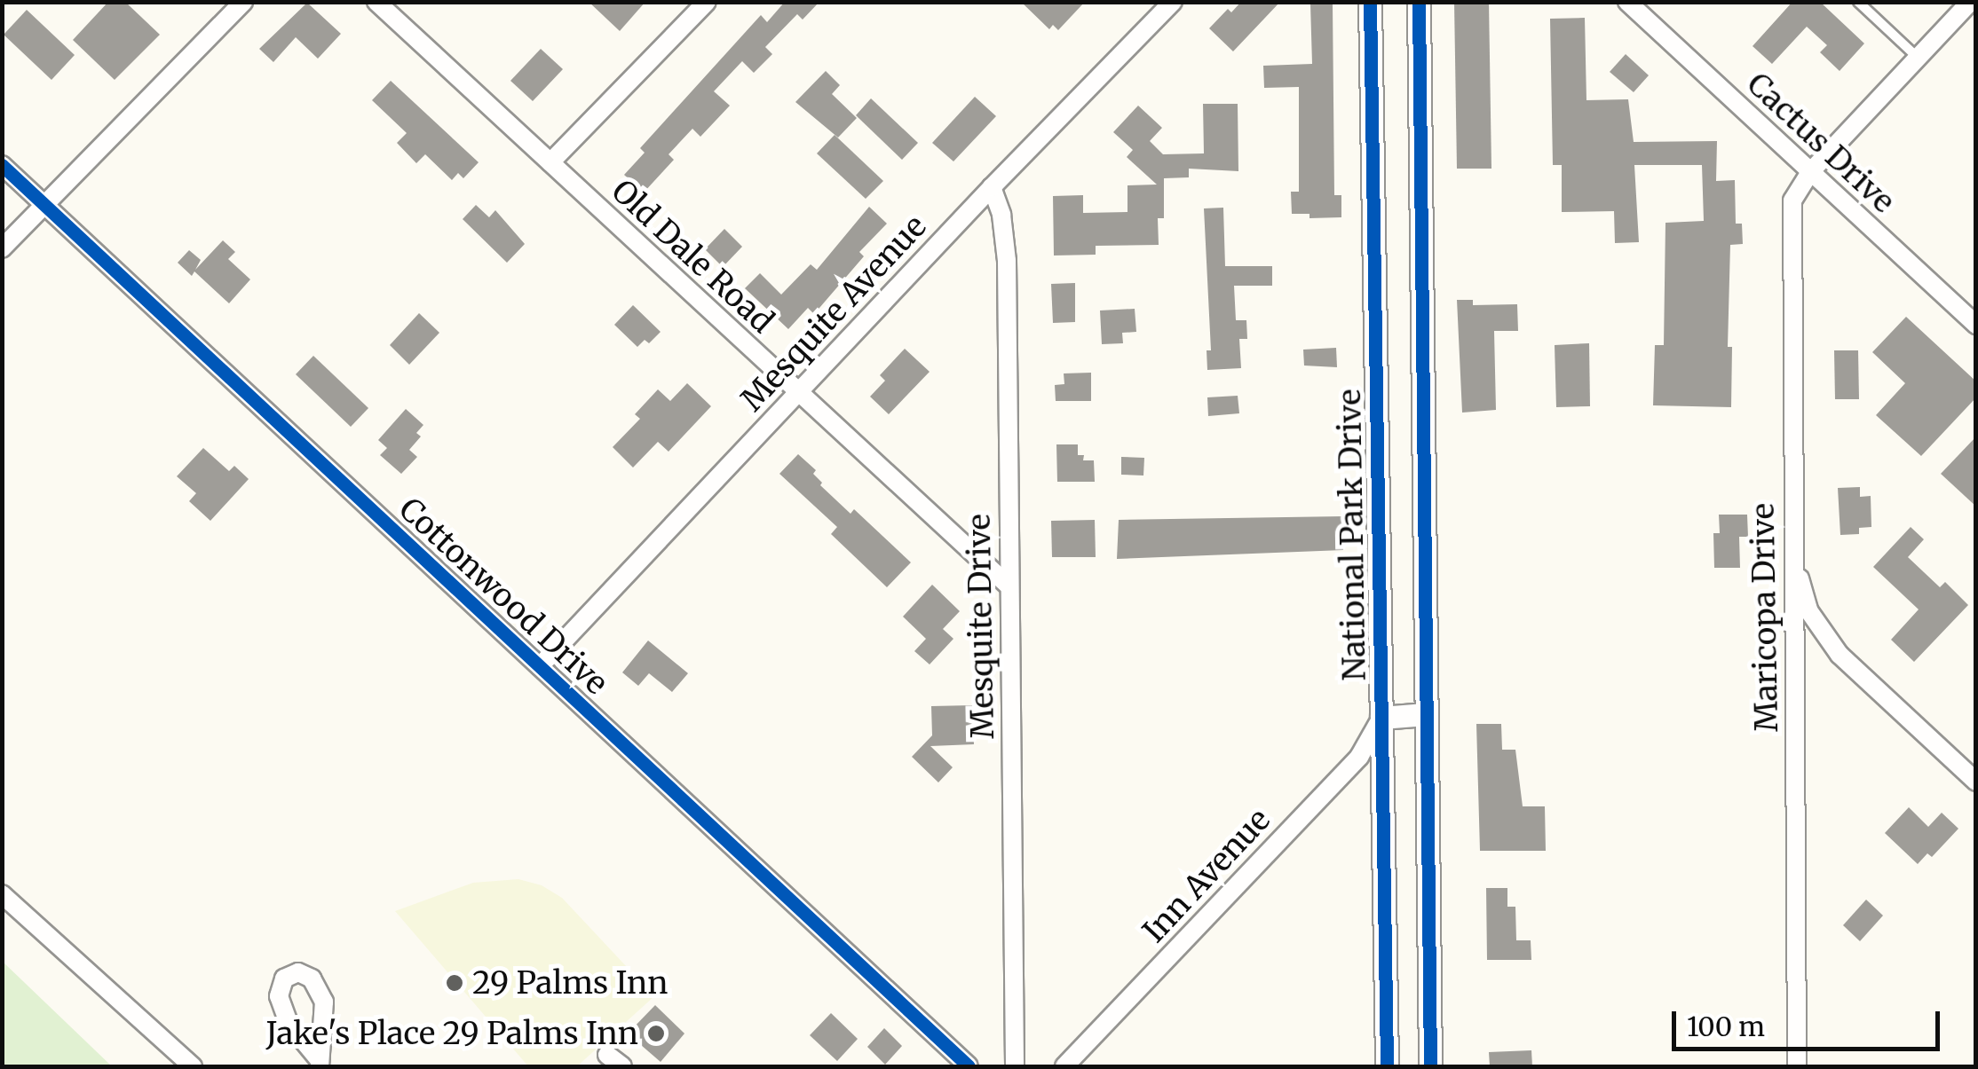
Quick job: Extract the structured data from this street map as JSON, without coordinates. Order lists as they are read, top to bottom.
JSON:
{
  "streets": {
    "street": [
      "Cactus Drive",
      "Old Dale Road",
      "Mesquite Avenue",
      "National Park Drive",
      "Cottonwood Drive",
      "Maricopa Drive",
      "Mesquite Drive",
      "Inn Avenue"
    ]
  },
  "crossings": [
    ["Cactus Drive", "Maricopa Drive"],
    ["Old Dale Road", "Mesquite Avenue"],
    ["Old Dale Road", "Mesquite Drive"],
    ["Mesquite Avenue", "Cottonwood Drive"],
    ["Mesquite Avenue", "Mesquite Drive"],
    ["National Park Drive", "Inn Avenue"]
  ],
  "places": ["29 Palms Inn", "Jake's Place 29 Palms Inn"],
  "scale_bar": "100 m"
}
